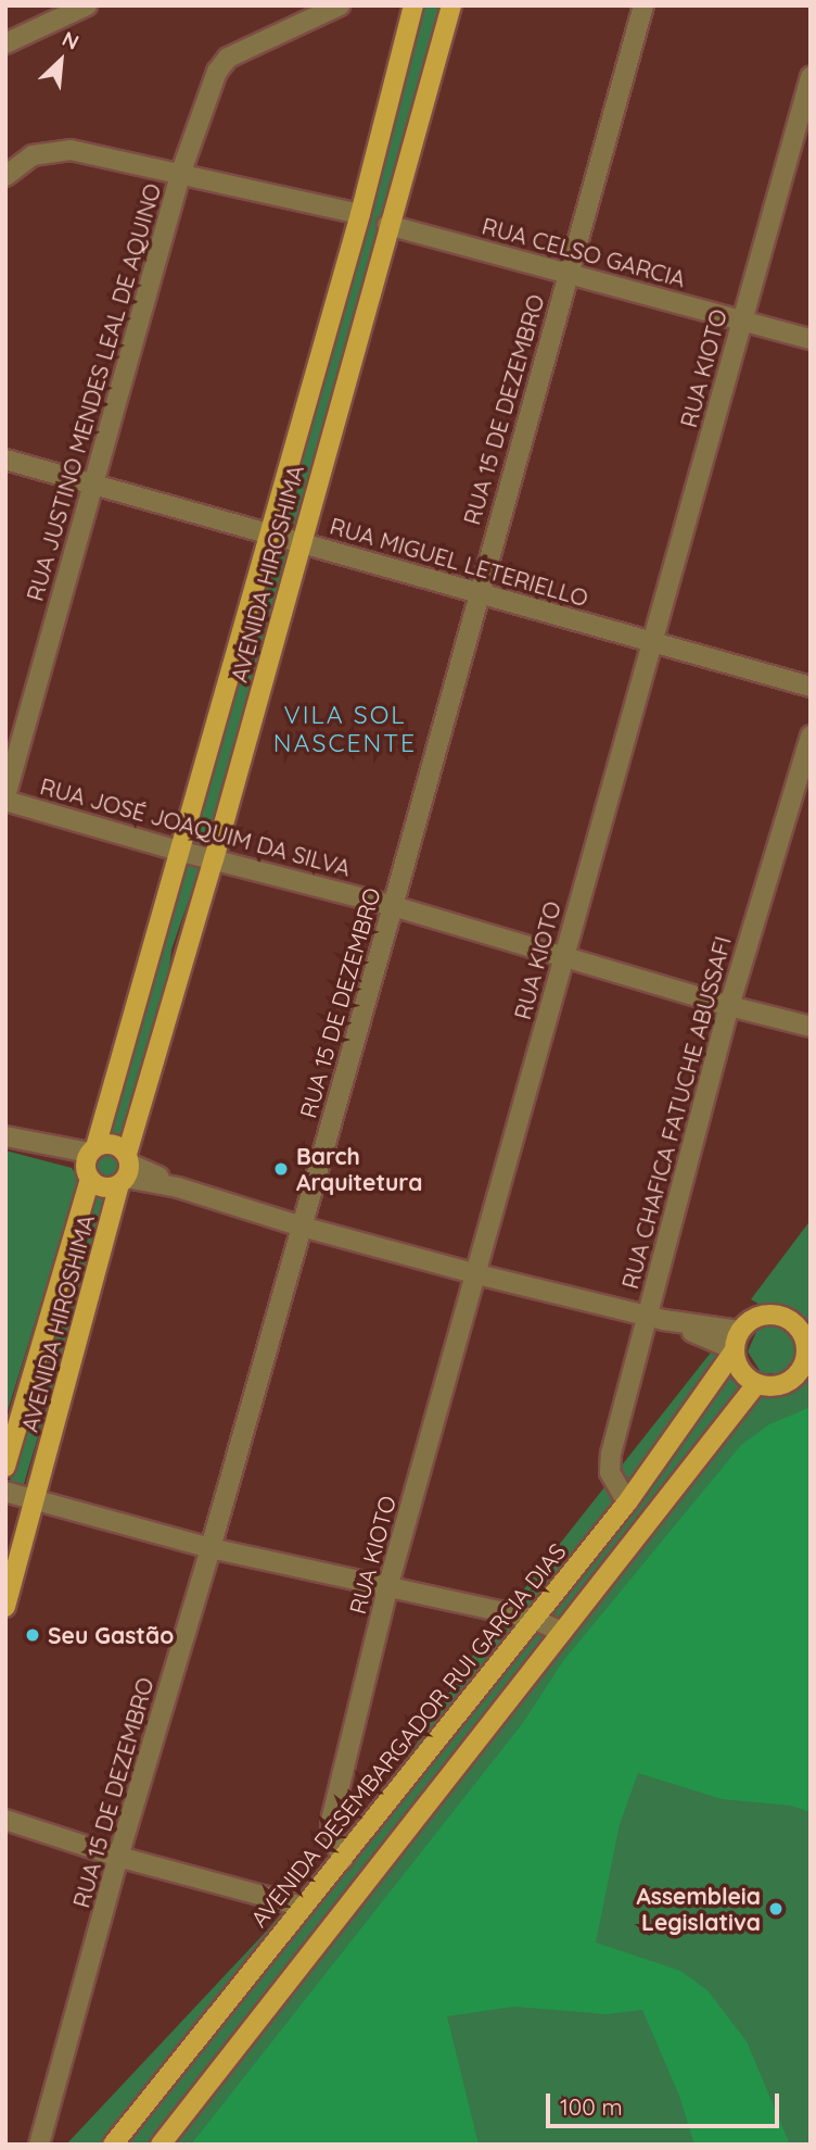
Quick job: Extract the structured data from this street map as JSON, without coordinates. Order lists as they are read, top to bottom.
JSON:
{
  "streets": {
    "main road": ["AVENIDA HIROSHIMA", "AVENIDA DESEMBARGADOR RUI GARCIA DIAS"],
    "street": [
      "RUA CELSO GARCIA",
      "RUA KIOTO",
      "RUA JUSTINO MENDES LEAL DE AQUINO",
      "RUA 15 DE DEZEMBRO",
      "RUA MIGUEL LETERIELLO",
      "RUA JOSÉ JOAQUIM DA SILVA",
      "RUA CHAFICA FATUCHE ABUSSAFI"
    ]
  },
  "crossings": [
    ["RUA CELSO GARCIA", "RUA KIOTO"],
    ["RUA CELSO GARCIA", "RUA 15 DE DEZEMBRO"],
    ["RUA CELSO GARCIA", "AVENIDA HIROSHIMA"],
    ["RUA KIOTO", "RUA MIGUEL LETERIELLO"],
    ["RUA KIOTO", "RUA JOSÉ JOAQUIM DA SILVA"],
    ["RUA KIOTO", "AVENIDA DESEMBARGADOR RUI GARCIA DIAS"],
    ["RUA JUSTINO MENDES LEAL DE AQUINO", "RUA MIGUEL LETERIELLO"],
    ["RUA JUSTINO MENDES LEAL DE AQUINO", "RUA JOSÉ JOAQUIM DA SILVA"],
    ["RUA 15 DE DEZEMBRO", "RUA MIGUEL LETERIELLO"],
    ["RUA 15 DE DEZEMBRO", "RUA JOSÉ JOAQUIM DA SILVA"],
    ["RUA MIGUEL LETERIELLO", "AVENIDA HIROSHIMA"],
    ["AVENIDA HIROSHIMA", "RUA JOSÉ JOAQUIM DA SILVA"],
    ["RUA JOSÉ JOAQUIM DA SILVA", "RUA CHAFICA FATUCHE ABUSSAFI"],
    ["RUA CHAFICA FATUCHE ABUSSAFI", "AVENIDA DESEMBARGADOR RUI GARCIA DIAS"]
  ],
  "districts": ["VILA SOL NASCENTE"],
  "places": ["Barch Arquitetura", "Seu Gastão", "Assembleia Legislativa"],
  "scale_bar": "100 m",
  "north": "top right"
}
